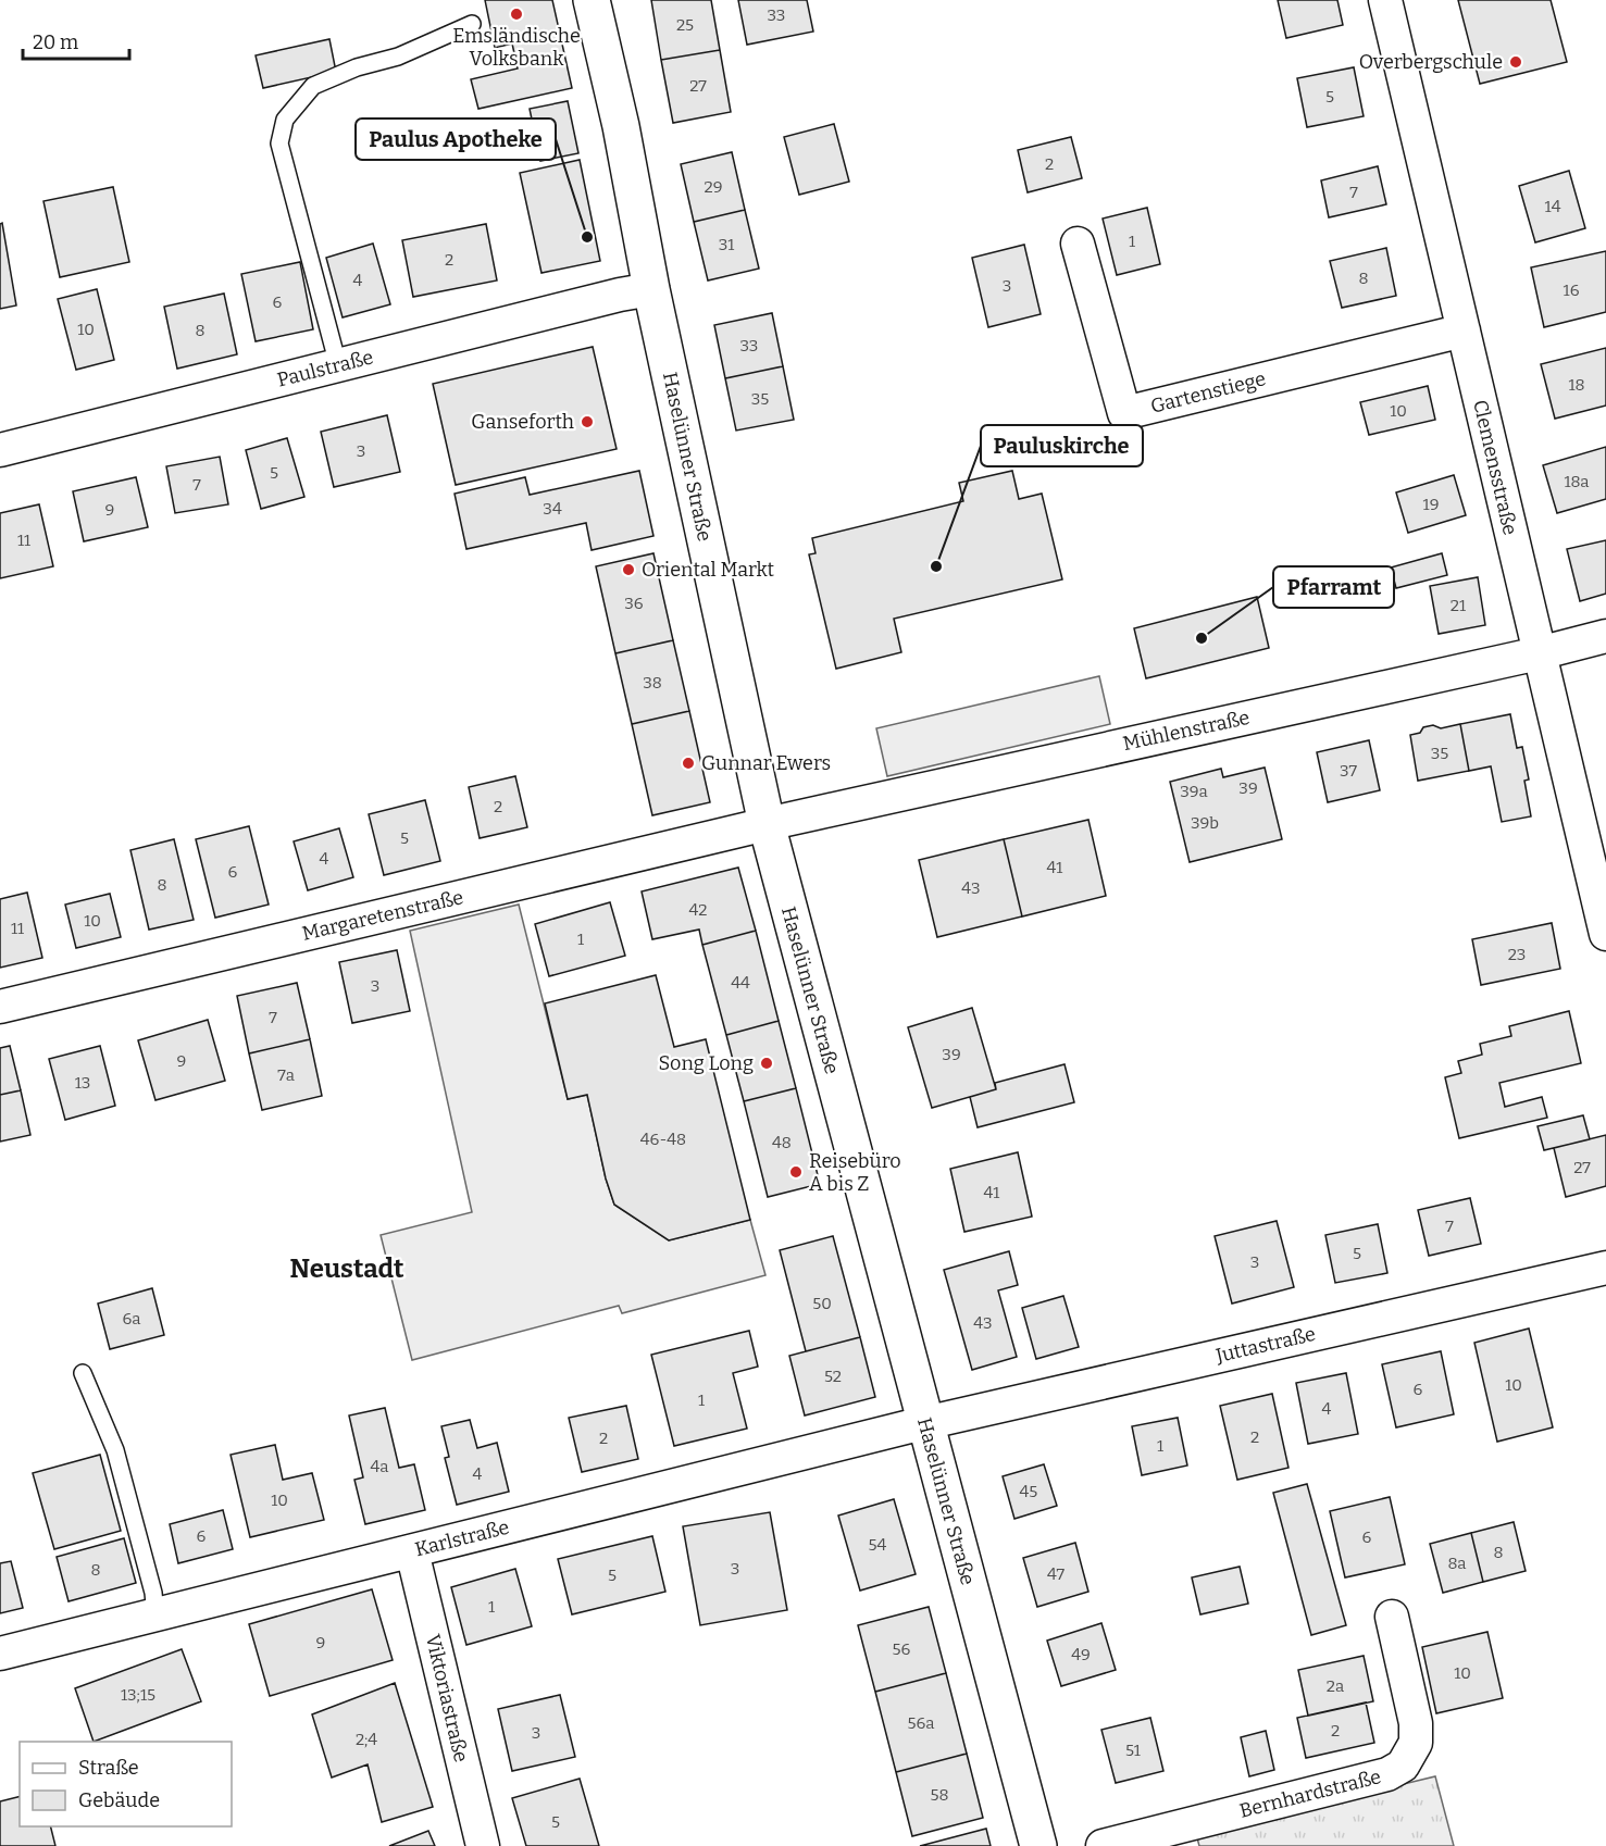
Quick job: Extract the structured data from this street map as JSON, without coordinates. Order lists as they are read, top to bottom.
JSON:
{
  "streets": {
    "street": [
      "Paulstraße",
      "Gartenstiege",
      "Haselünner Straße",
      "Clemensstraße",
      "Mühlenstraße",
      "Margaretenstraße",
      "Juttastraße",
      "Karlstraße",
      "Viktoriastraße",
      "Bernhardstraße"
    ]
  },
  "crossings": [
    ["Paulstraße", "Haselünner Straße"],
    ["Gartenstiege", "Clemensstraße"],
    ["Haselünner Straße", "Mühlenstraße"],
    ["Haselünner Straße", "Margaretenstraße"],
    ["Haselünner Straße", "Juttastraße"],
    ["Haselünner Straße", "Karlstraße"],
    ["Clemensstraße", "Mühlenstraße"],
    ["Mühlenstraße", "Margaretenstraße"],
    ["Juttastraße", "Karlstraße"],
    ["Karlstraße", "Viktoriastraße"]
  ],
  "districts": ["Neustadt"],
  "places": [
    "Emsländische Volksbank",
    "Overbergschule",
    "Paulus Apotheke",
    "Ganseforth",
    "Pauluskirche",
    "Oriental Markt",
    "Pfarramt",
    "Gunnar Ewers",
    "Song Long",
    "Reisebüro A bis Z"
  ],
  "house_numbers": [
    "33",
    "25",
    "27",
    "5",
    "2",
    "29",
    "7",
    "14",
    "1",
    "31",
    "2",
    "8",
    "4",
    "3",
    "16",
    "6",
    "10",
    "8",
    "33",
    "18",
    "35",
    "10",
    "3",
    "5",
    "18a",
    "7",
    "19",
    "34",
    "9",
    "11",
    "36",
    "21",
    "38",
    "35",
    "37",
    "39",
    "39a",
    "2",
    "39b",
    "5",
    "4",
    "41",
    "6",
    "8",
    "43",
    "42",
    "10",
    "11",
    "1",
    "23",
    "44",
    "3",
    "7",
    "39",
    "9",
    "7a",
    "13",
    "46-48",
    "48",
    "27",
    "41",
    "7",
    "5",
    "3",
    "50",
    "6a",
    "43",
    "52",
    "10",
    "6",
    "1",
    "4",
    "2",
    "2",
    "1",
    "4a",
    "4",
    "45",
    "10",
    "6",
    "6",
    "54",
    "8",
    "8a",
    "3",
    "8",
    "47",
    "5",
    "1",
    "9",
    "56",
    "49",
    "10",
    "2a",
    "13;15",
    "56a",
    "2",
    "3",
    "2;4",
    "51",
    "58",
    "5"
  ],
  "legend": ["Straße", "Gebäude"],
  "scale_bar": "20 m"
}
